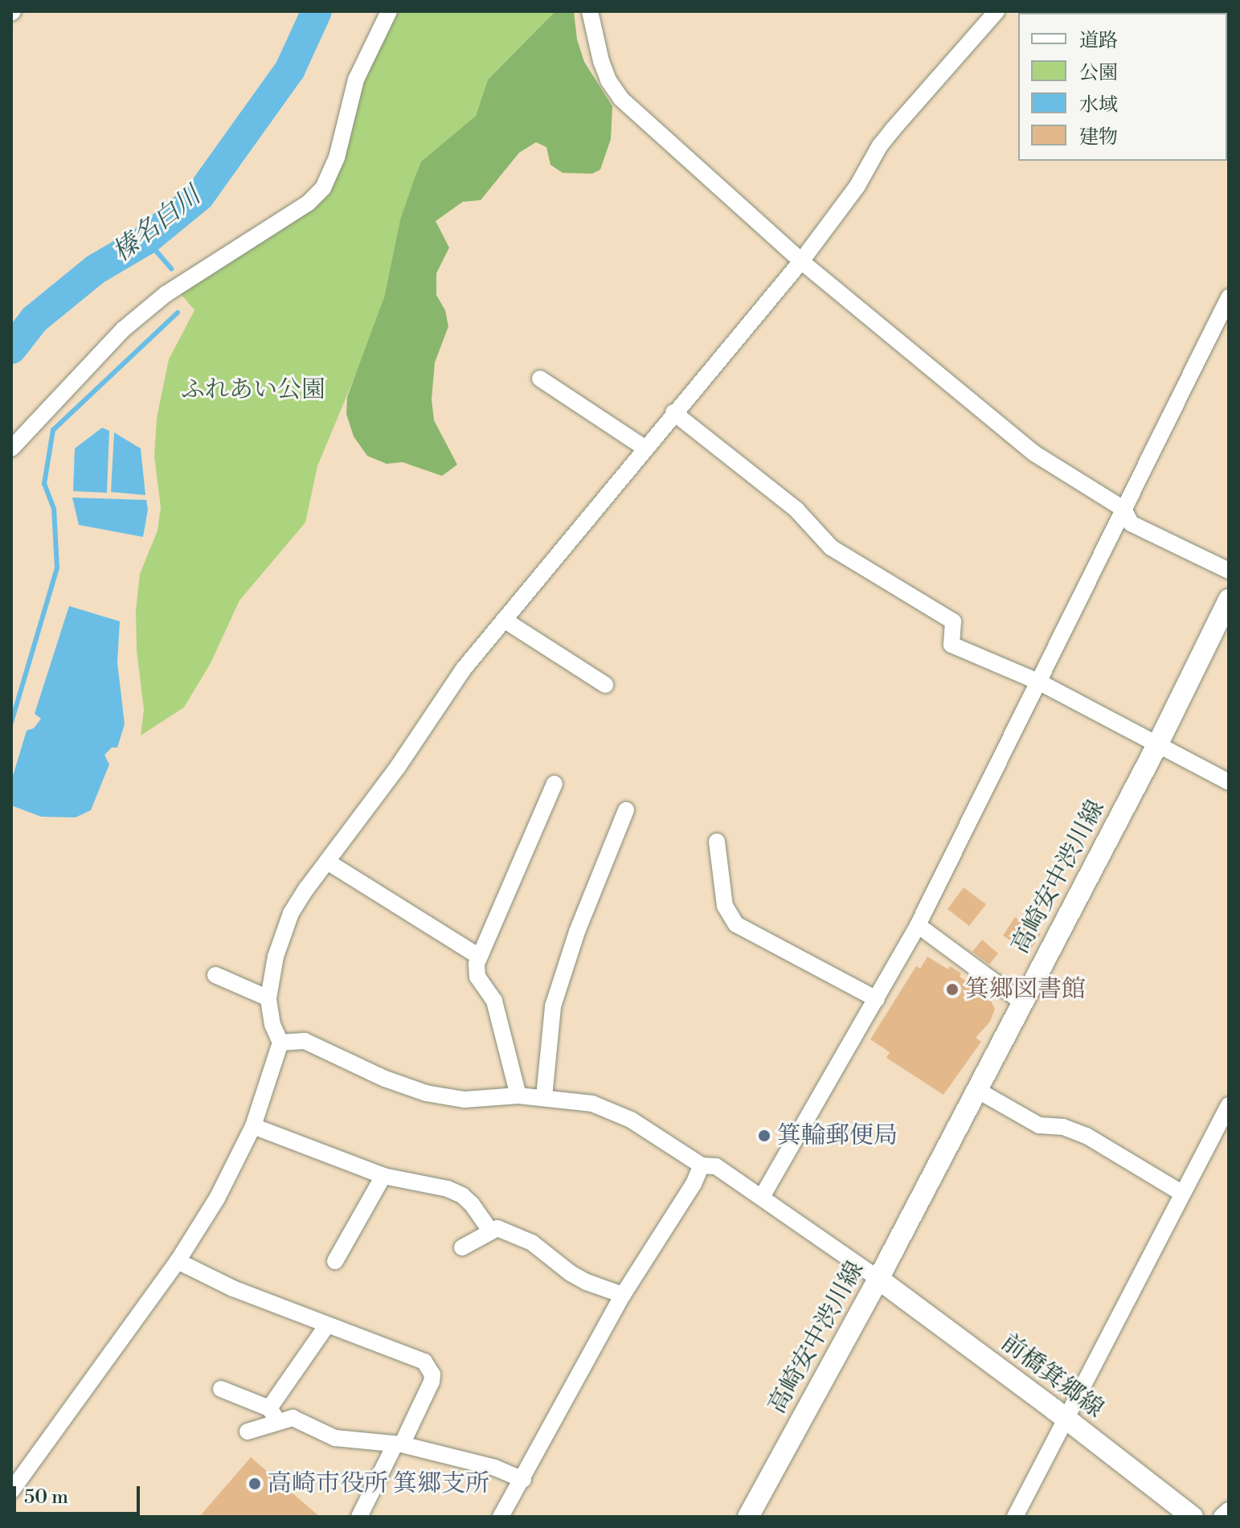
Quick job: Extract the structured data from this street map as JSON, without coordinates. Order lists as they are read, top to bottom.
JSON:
{
  "streets": {
    "main road": ["高崎安中渋川線", "前橋箕郷線"]
  },
  "crossings": [
    ["高崎安中渋川線", "前橋箕郷線"]
  ],
  "water": ["榛名白川"],
  "parks": ["ふれあい公園"],
  "places": ["箕郷図書館", "箕輪郵便局", "高崎市役所 箕郷支所"],
  "legend": [
    "道路",
    "公園",
    "水域",
    "建物"
  ],
  "scale_bar": "50 m"
}
